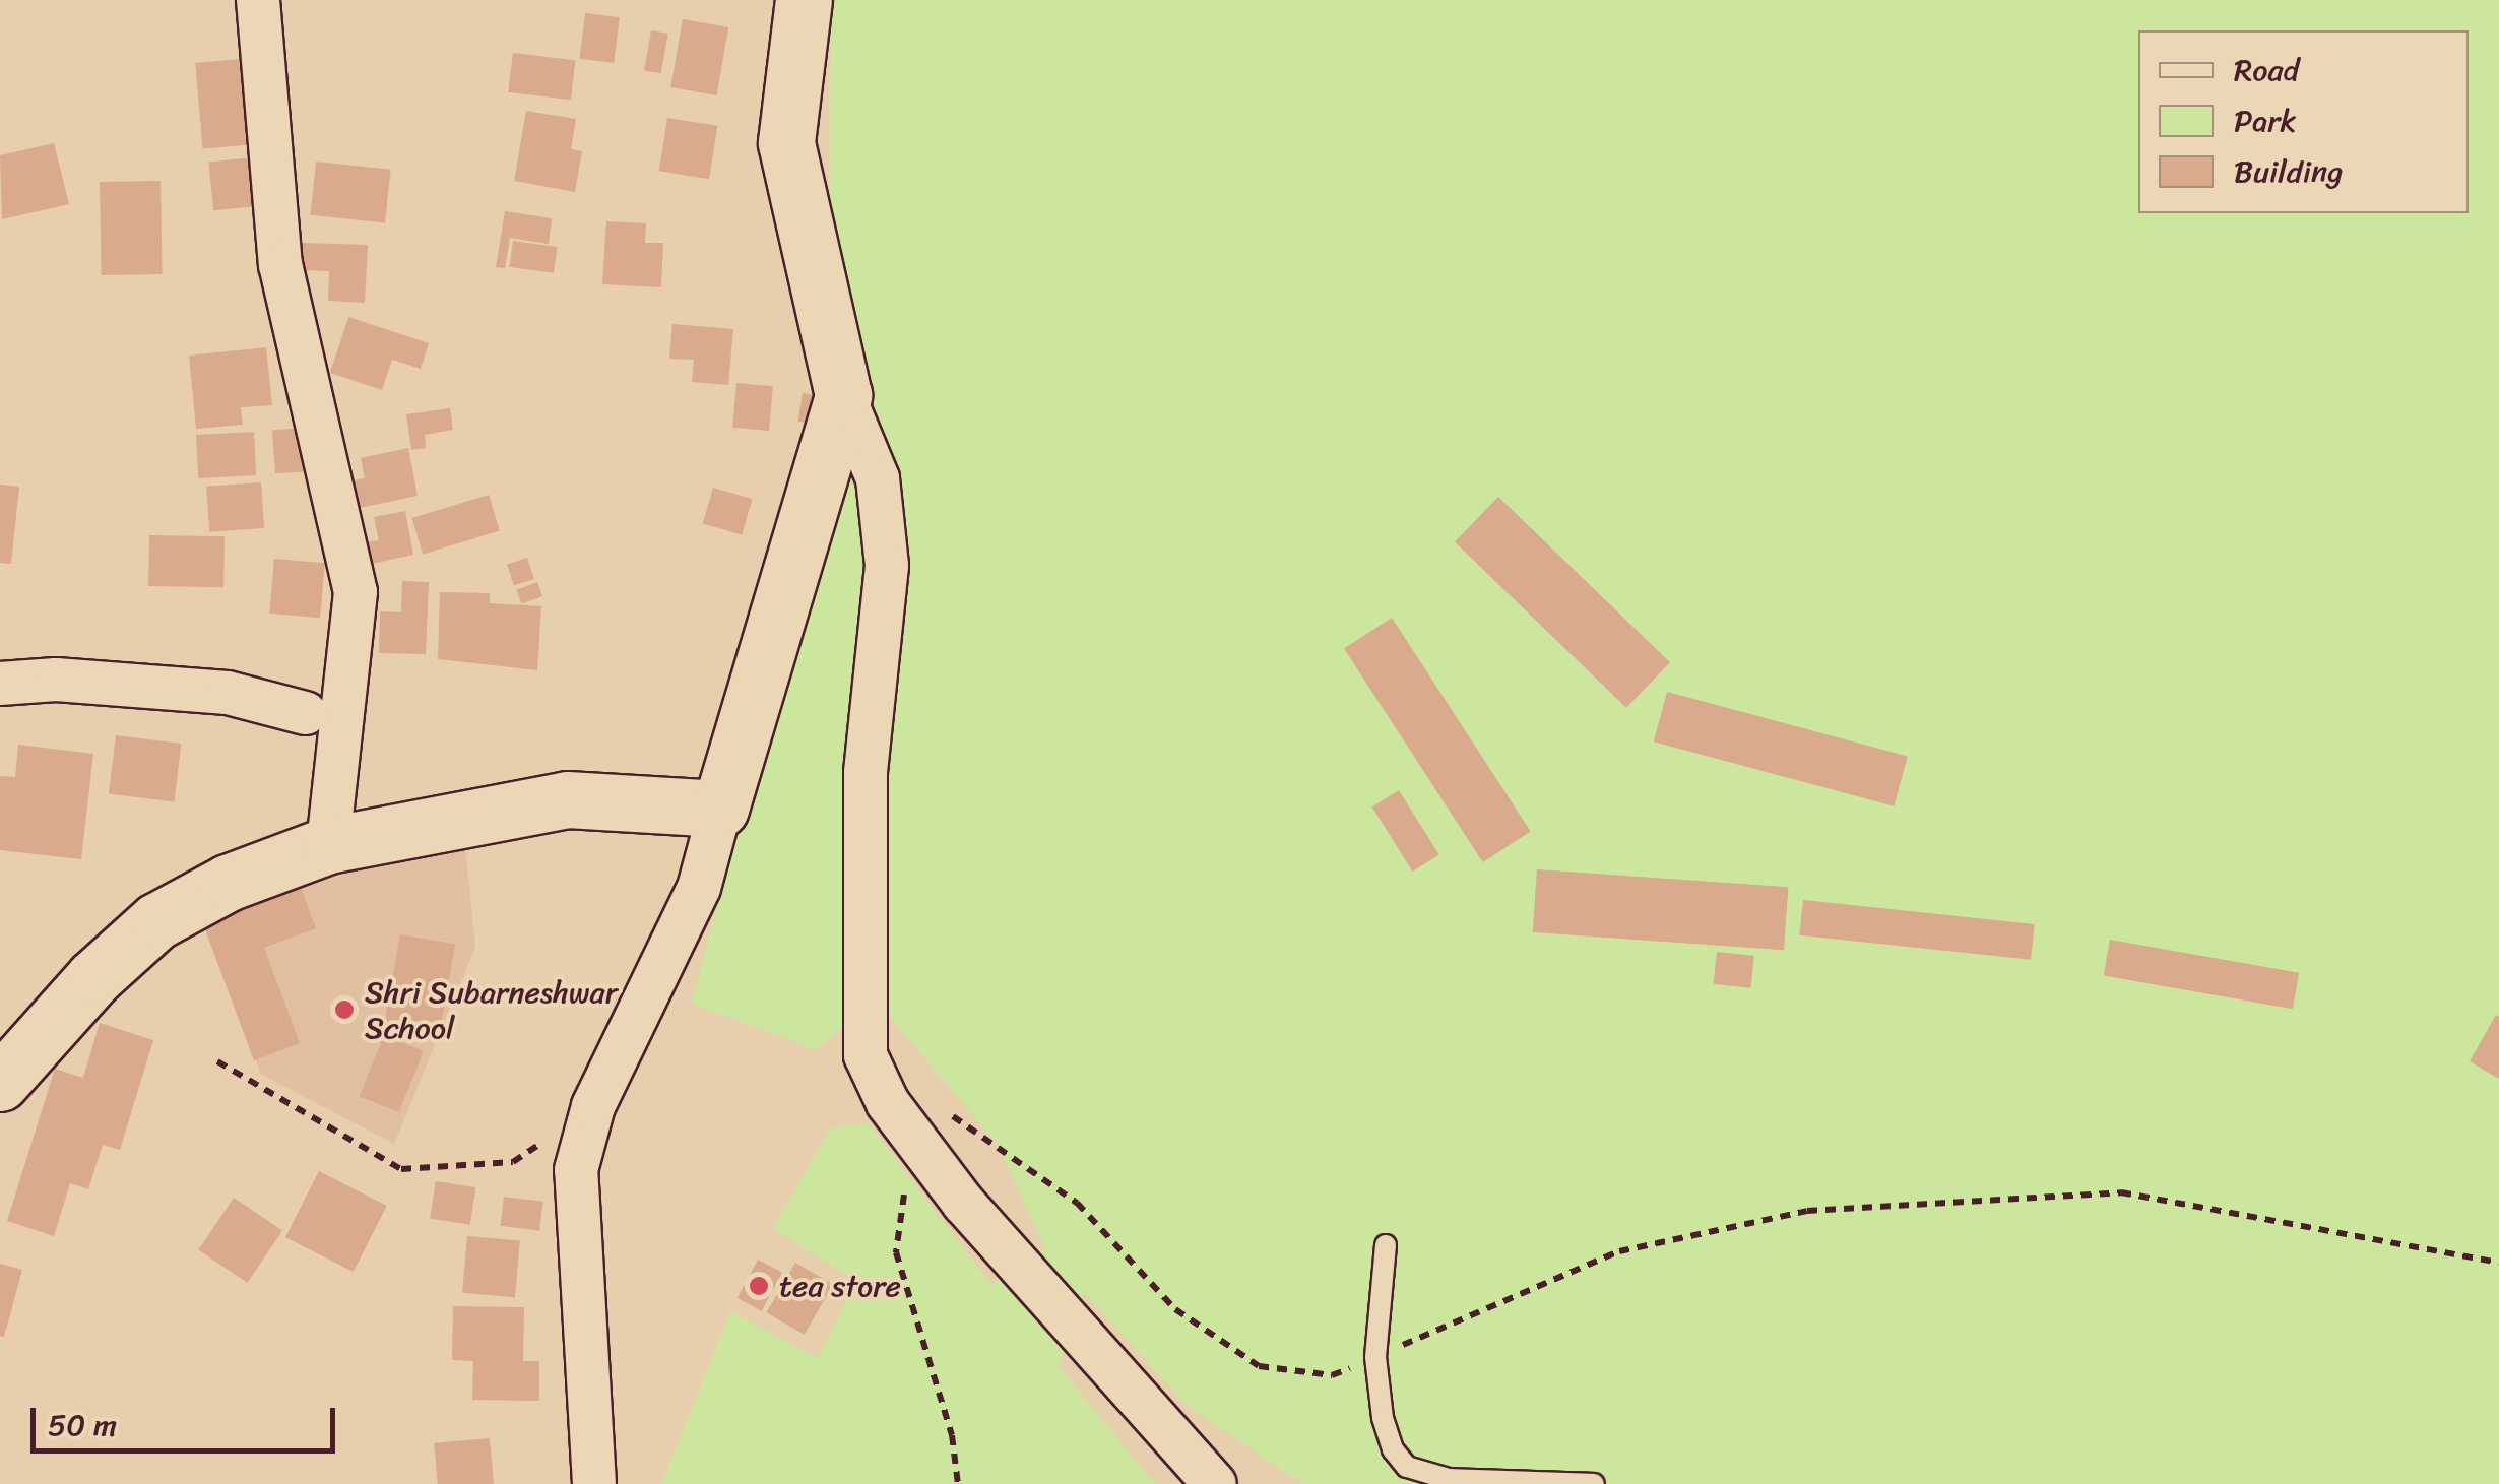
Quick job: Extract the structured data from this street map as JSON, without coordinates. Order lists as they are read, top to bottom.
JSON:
{
  "places": ["Shri Subarneshwar School", "tea store"],
  "legend": ["Road", "Park", "Building"],
  "scale_bar": "50 m"
}
